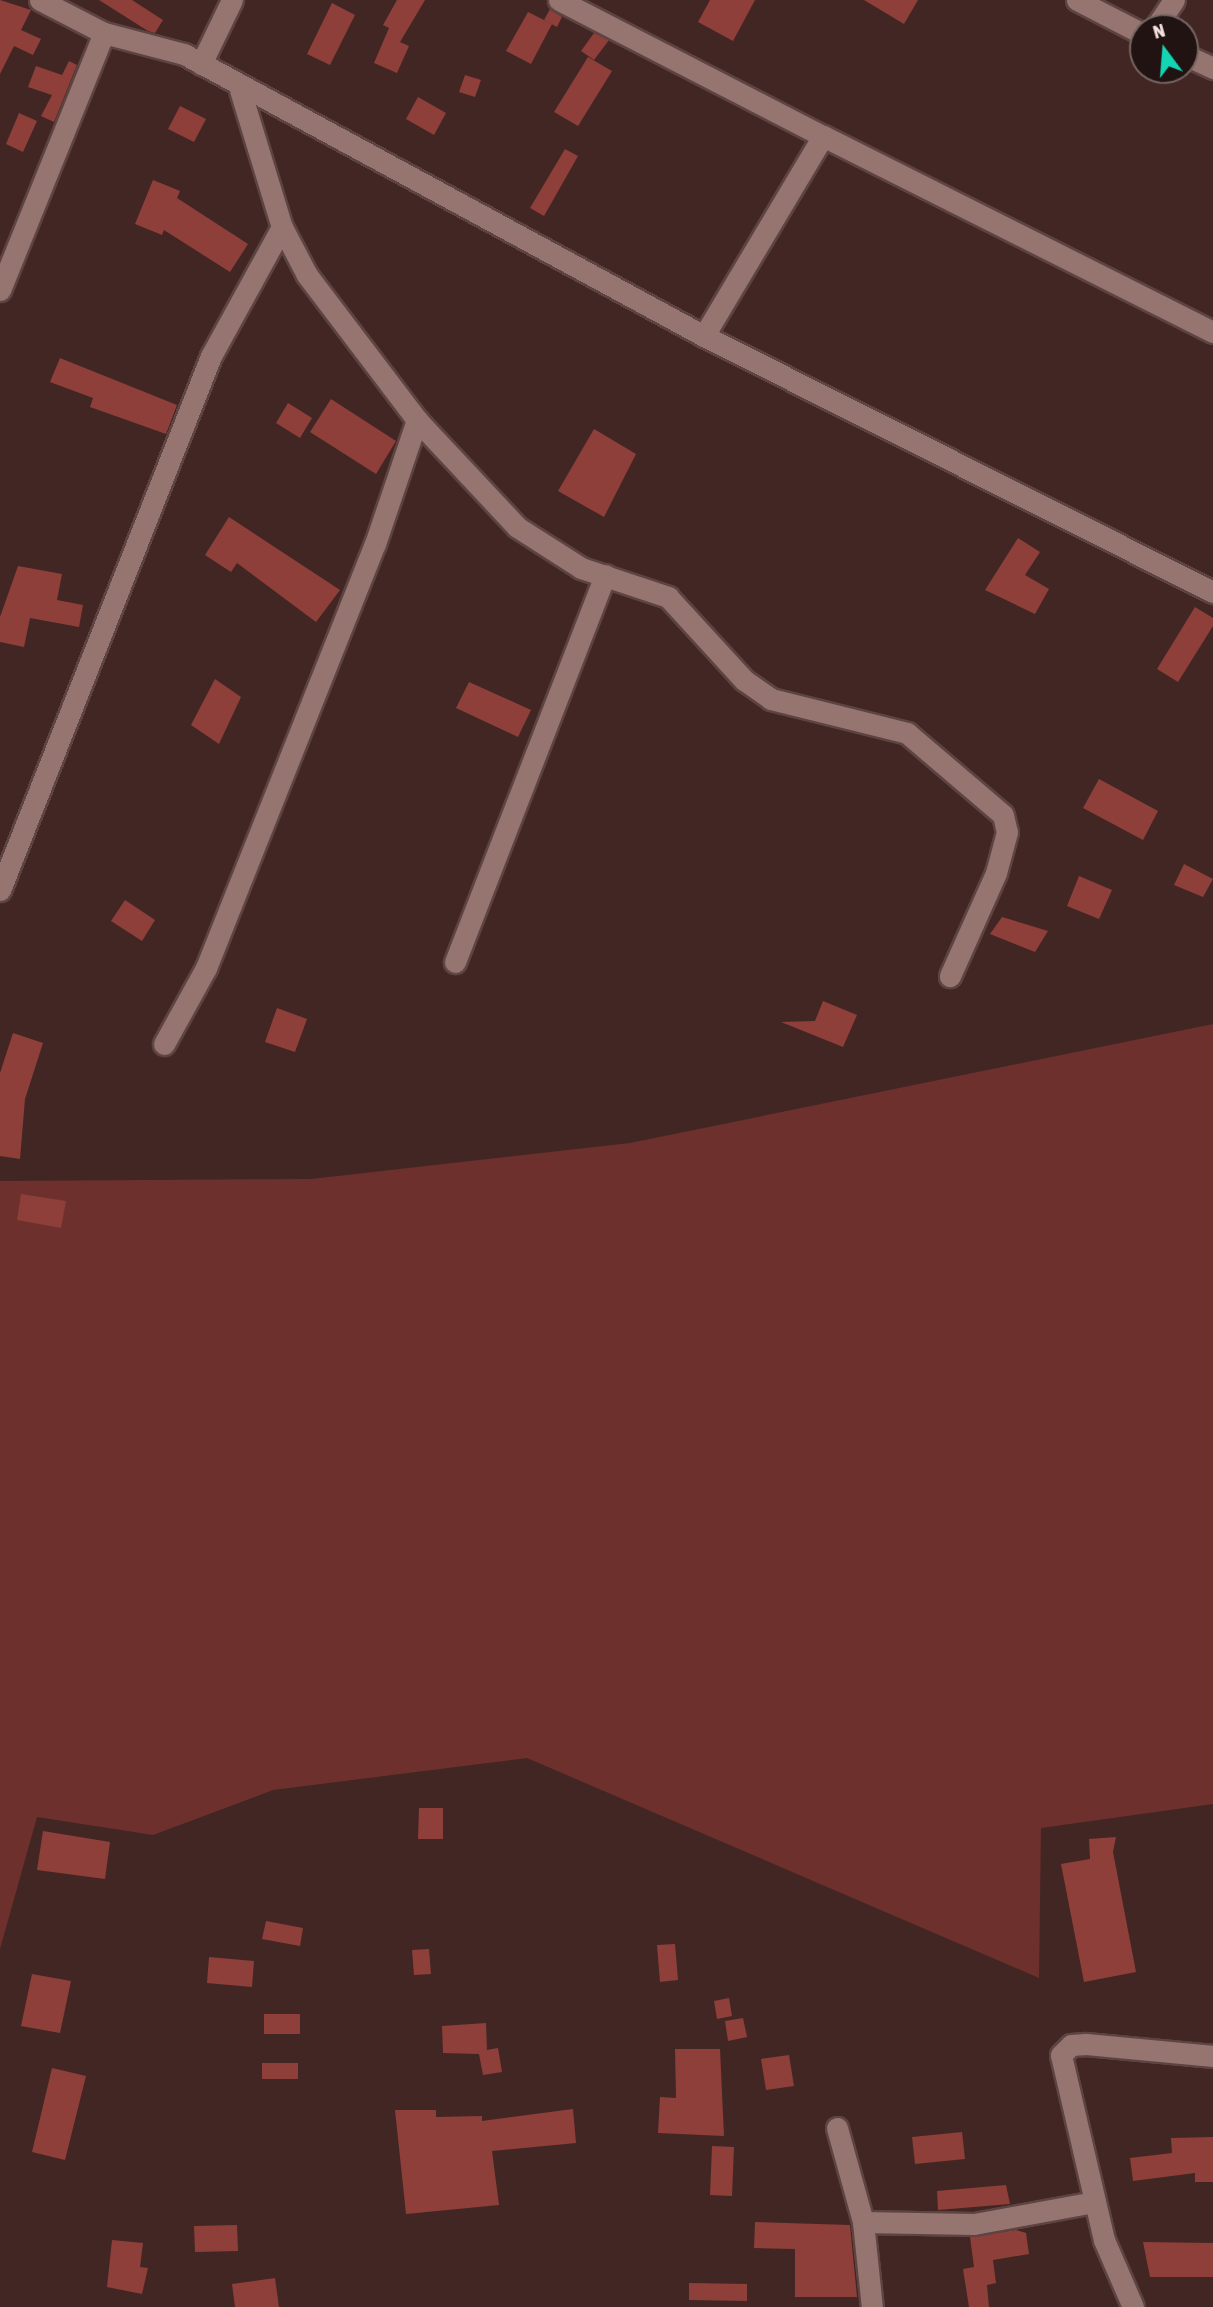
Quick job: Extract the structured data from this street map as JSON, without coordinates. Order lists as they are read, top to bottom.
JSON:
{
  "north": "top"
}
